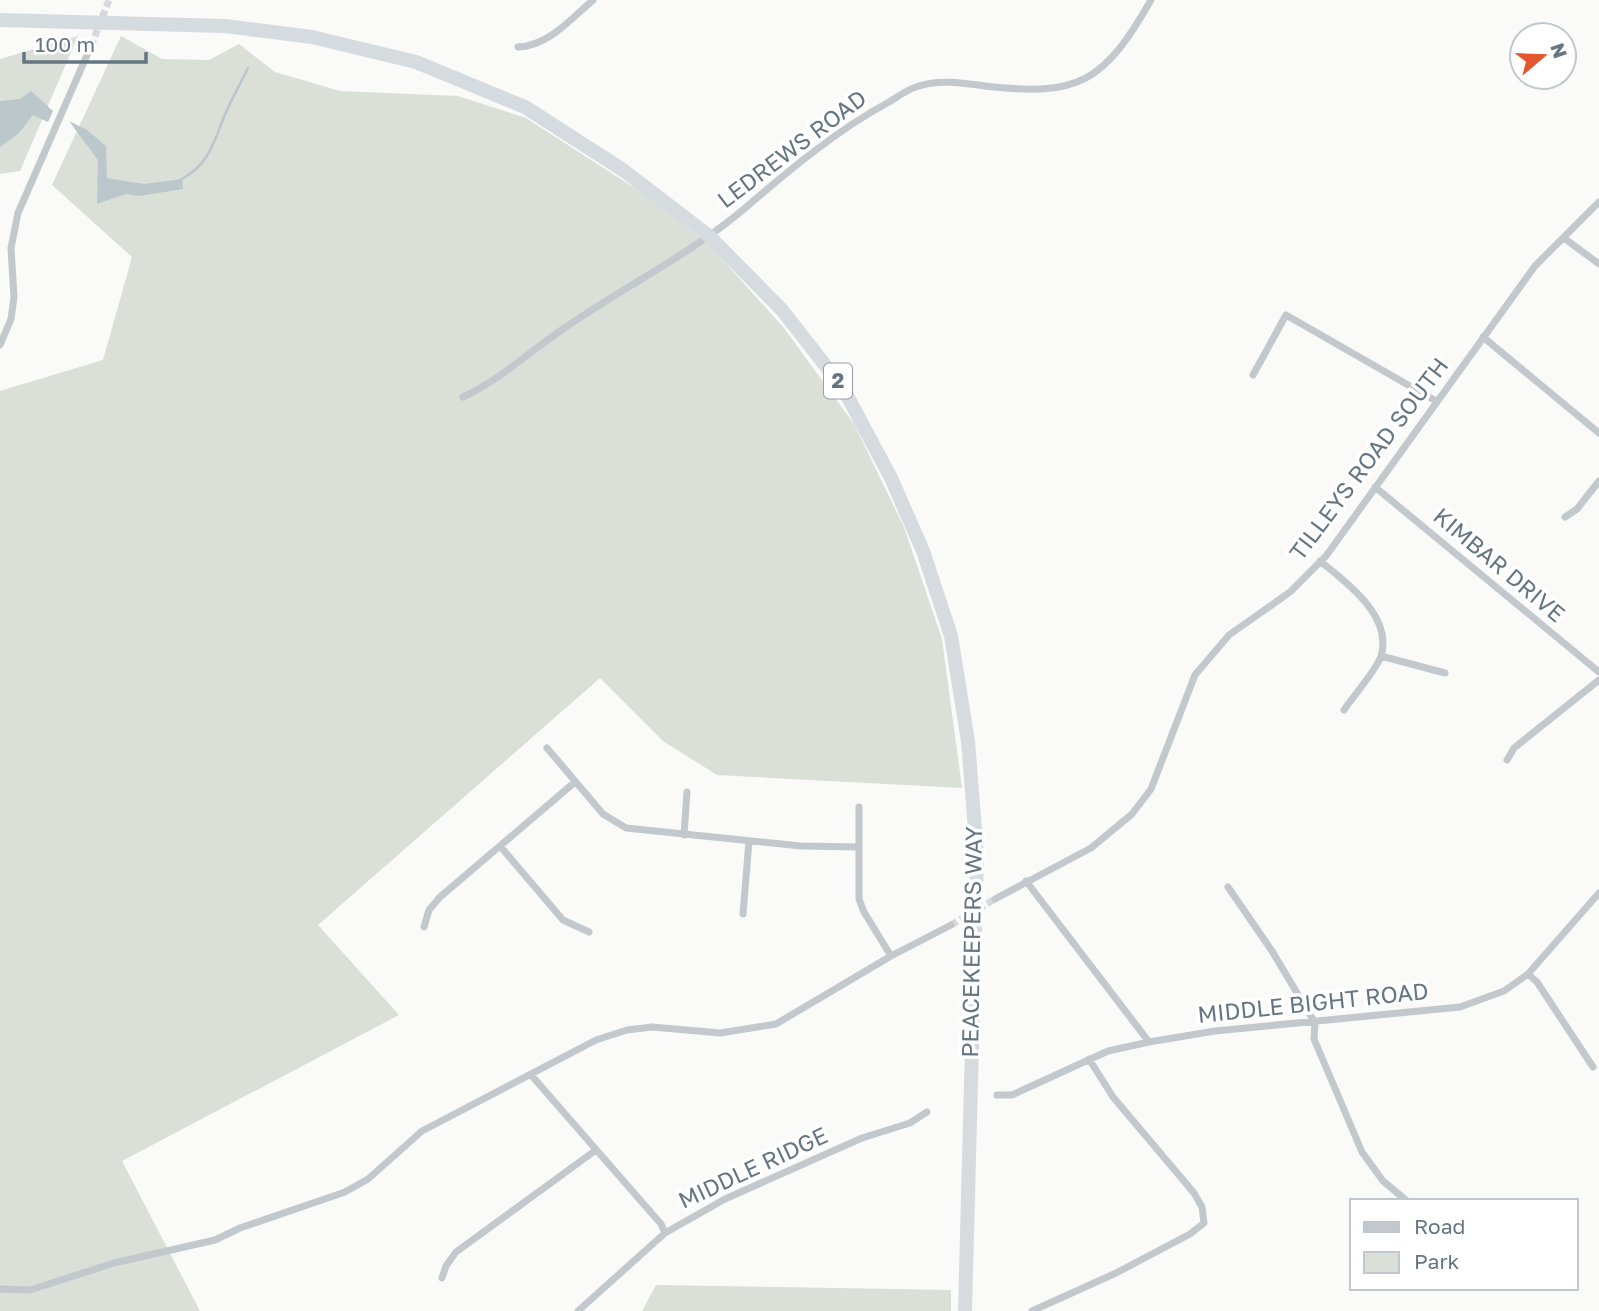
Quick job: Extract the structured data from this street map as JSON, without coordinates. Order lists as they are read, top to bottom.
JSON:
{
  "streets": {
    "highway": ["2", "PEACEKEEPERS WAY"],
    "street": [
      "LEDREWS ROAD",
      "TILLEYS ROAD SOUTH",
      "KIMBAR DRIVE",
      "MIDDLE BIGHT ROAD",
      "MIDDLE RIDGE"
    ]
  },
  "crossings": [
    ["TILLEYS ROAD SOUTH", "KIMBAR DRIVE"]
  ],
  "legend": ["Road", "Park"],
  "scale_bar": "100 m",
  "north": "right"
}
